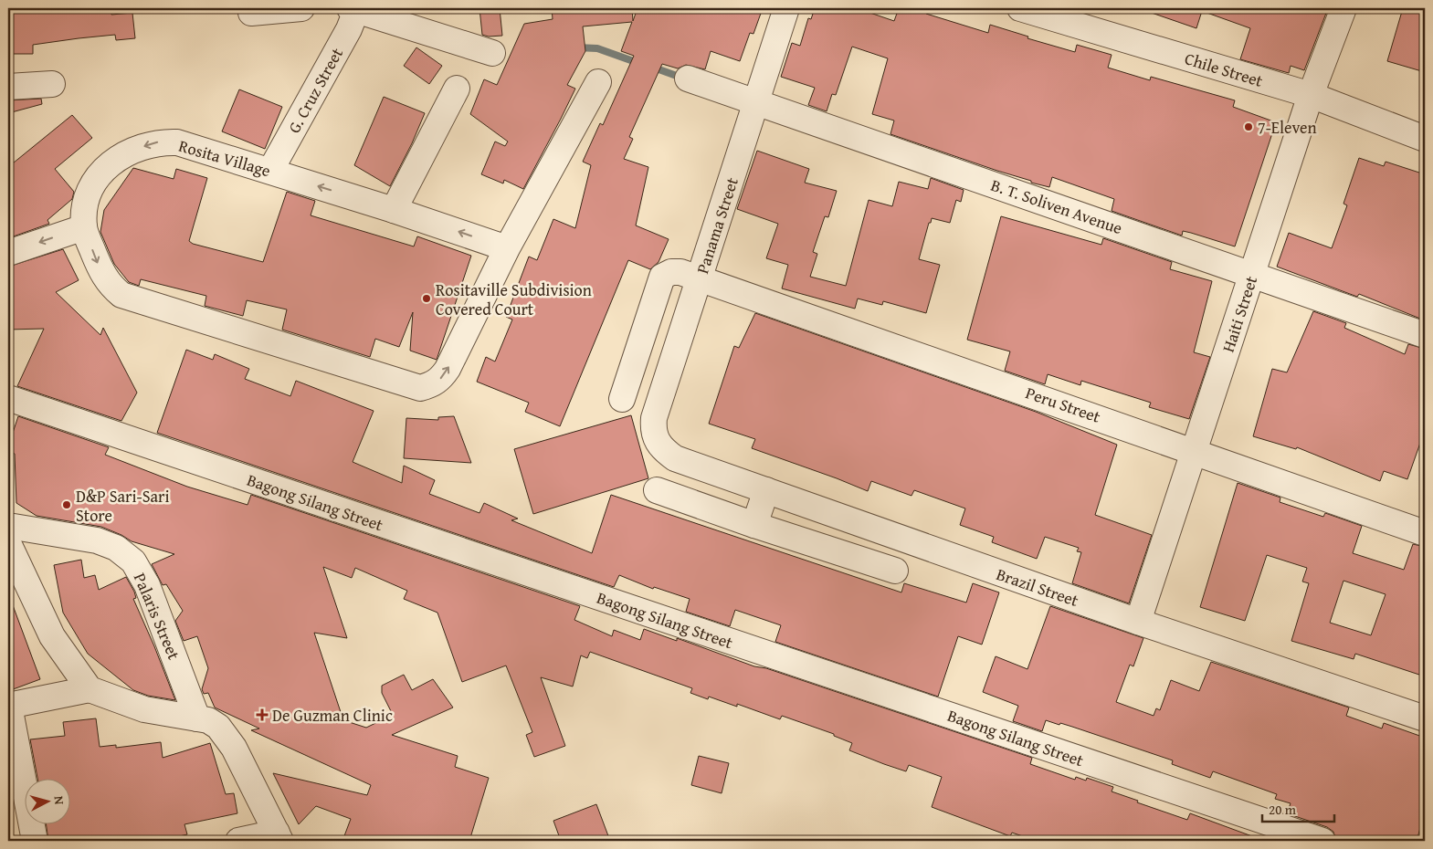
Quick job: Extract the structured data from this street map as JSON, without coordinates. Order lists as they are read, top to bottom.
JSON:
{
  "streets": {
    "street": [
      "Chile Street",
      "G. Cruz Street",
      "Rosita Village",
      "B. T. Soliven Avenue",
      "Panama Street",
      "Haiti Street",
      "Peru Street",
      "Bagong Silang Street",
      "Brazil Street",
      "Palaris Street"
    ]
  },
  "crossings": [
    ["Chile Street", "Haiti Street"],
    ["G. Cruz Street", "Rosita Village"],
    ["B. T. Soliven Avenue", "Panama Street"],
    ["B. T. Soliven Avenue", "Haiti Street"],
    ["Panama Street", "Peru Street"],
    ["Panama Street", "Brazil Street"],
    ["Haiti Street", "Peru Street"],
    ["Haiti Street", "Brazil Street"]
  ],
  "places": {
    "other": ["7-Eleven", "Rositaville Subdivision Covered Court", "D&P Sari-Sari Store"],
    "health": ["De Guzman Clinic"]
  },
  "scale_bar": "20 m",
  "north": "right"
}
